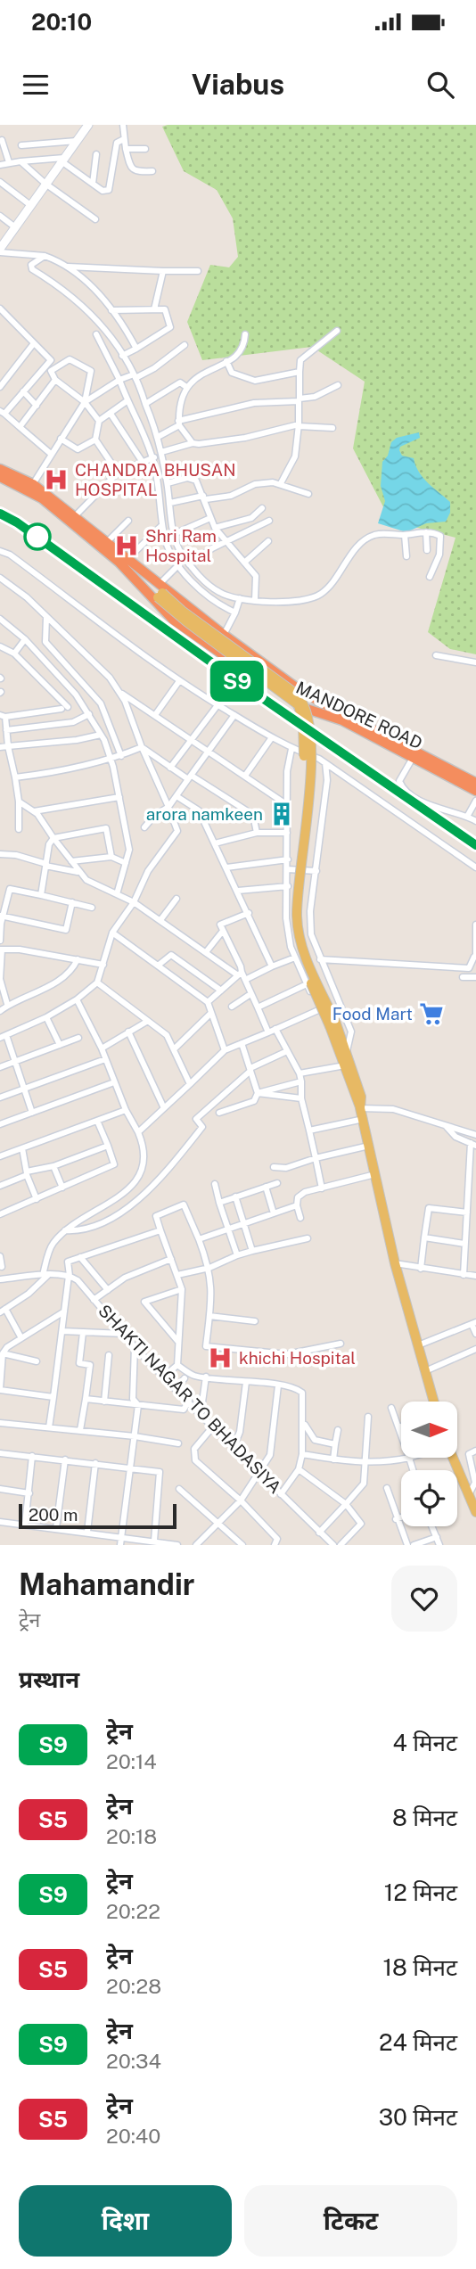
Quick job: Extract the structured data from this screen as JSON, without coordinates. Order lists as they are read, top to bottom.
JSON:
{
  "streets": {
    "highway": ["MANDORE ROAD"],
    "street": ["SHAKTI NAGAR TO BHADASIYA"]
  },
  "places": {
    "hospital": ["CHANDRA BHUSAN HOSPITAL", "Shri Ram Hospital", "khichi Hospital"],
    "building": ["arora namkeen"],
    "supermarket": ["Food Mart"]
  },
  "scale_bar": "200 m",
  "north": "right",
  "page": {
    "status": "20:10",
    "header": "Viabus",
    "on_map": "S9",
    "scale": "200 m",
    "heading": [
      ["Mahamandir", "ट्रेन"],
      "प्रस्थान"
    ],
    "list": [
      {
        "mark": "S9",
        "name": "ट्रेन",
        "note": "20:14",
        "value": "4 मिनट"
      },
      {
        "mark": "S5",
        "name": "ट्रेन",
        "note": "20:18",
        "value": "8 मिनट"
      },
      {
        "mark": "S9",
        "name": "ट्रेन",
        "note": "20:22",
        "value": "12 मिनट"
      },
      {
        "mark": "S5",
        "name": "ट्रेन",
        "note": "20:28",
        "value": "18 मिनट"
      },
      {
        "mark": "S9",
        "name": "ट्रेन",
        "note": "20:34",
        "value": "24 मिनट"
      },
      {
        "mark": "S5",
        "name": "ट्रेन",
        "note": "20:40",
        "value": "30 मिनट"
      }
    ],
    "buttons": ["दिशा", "टिकट"]
  }
}
